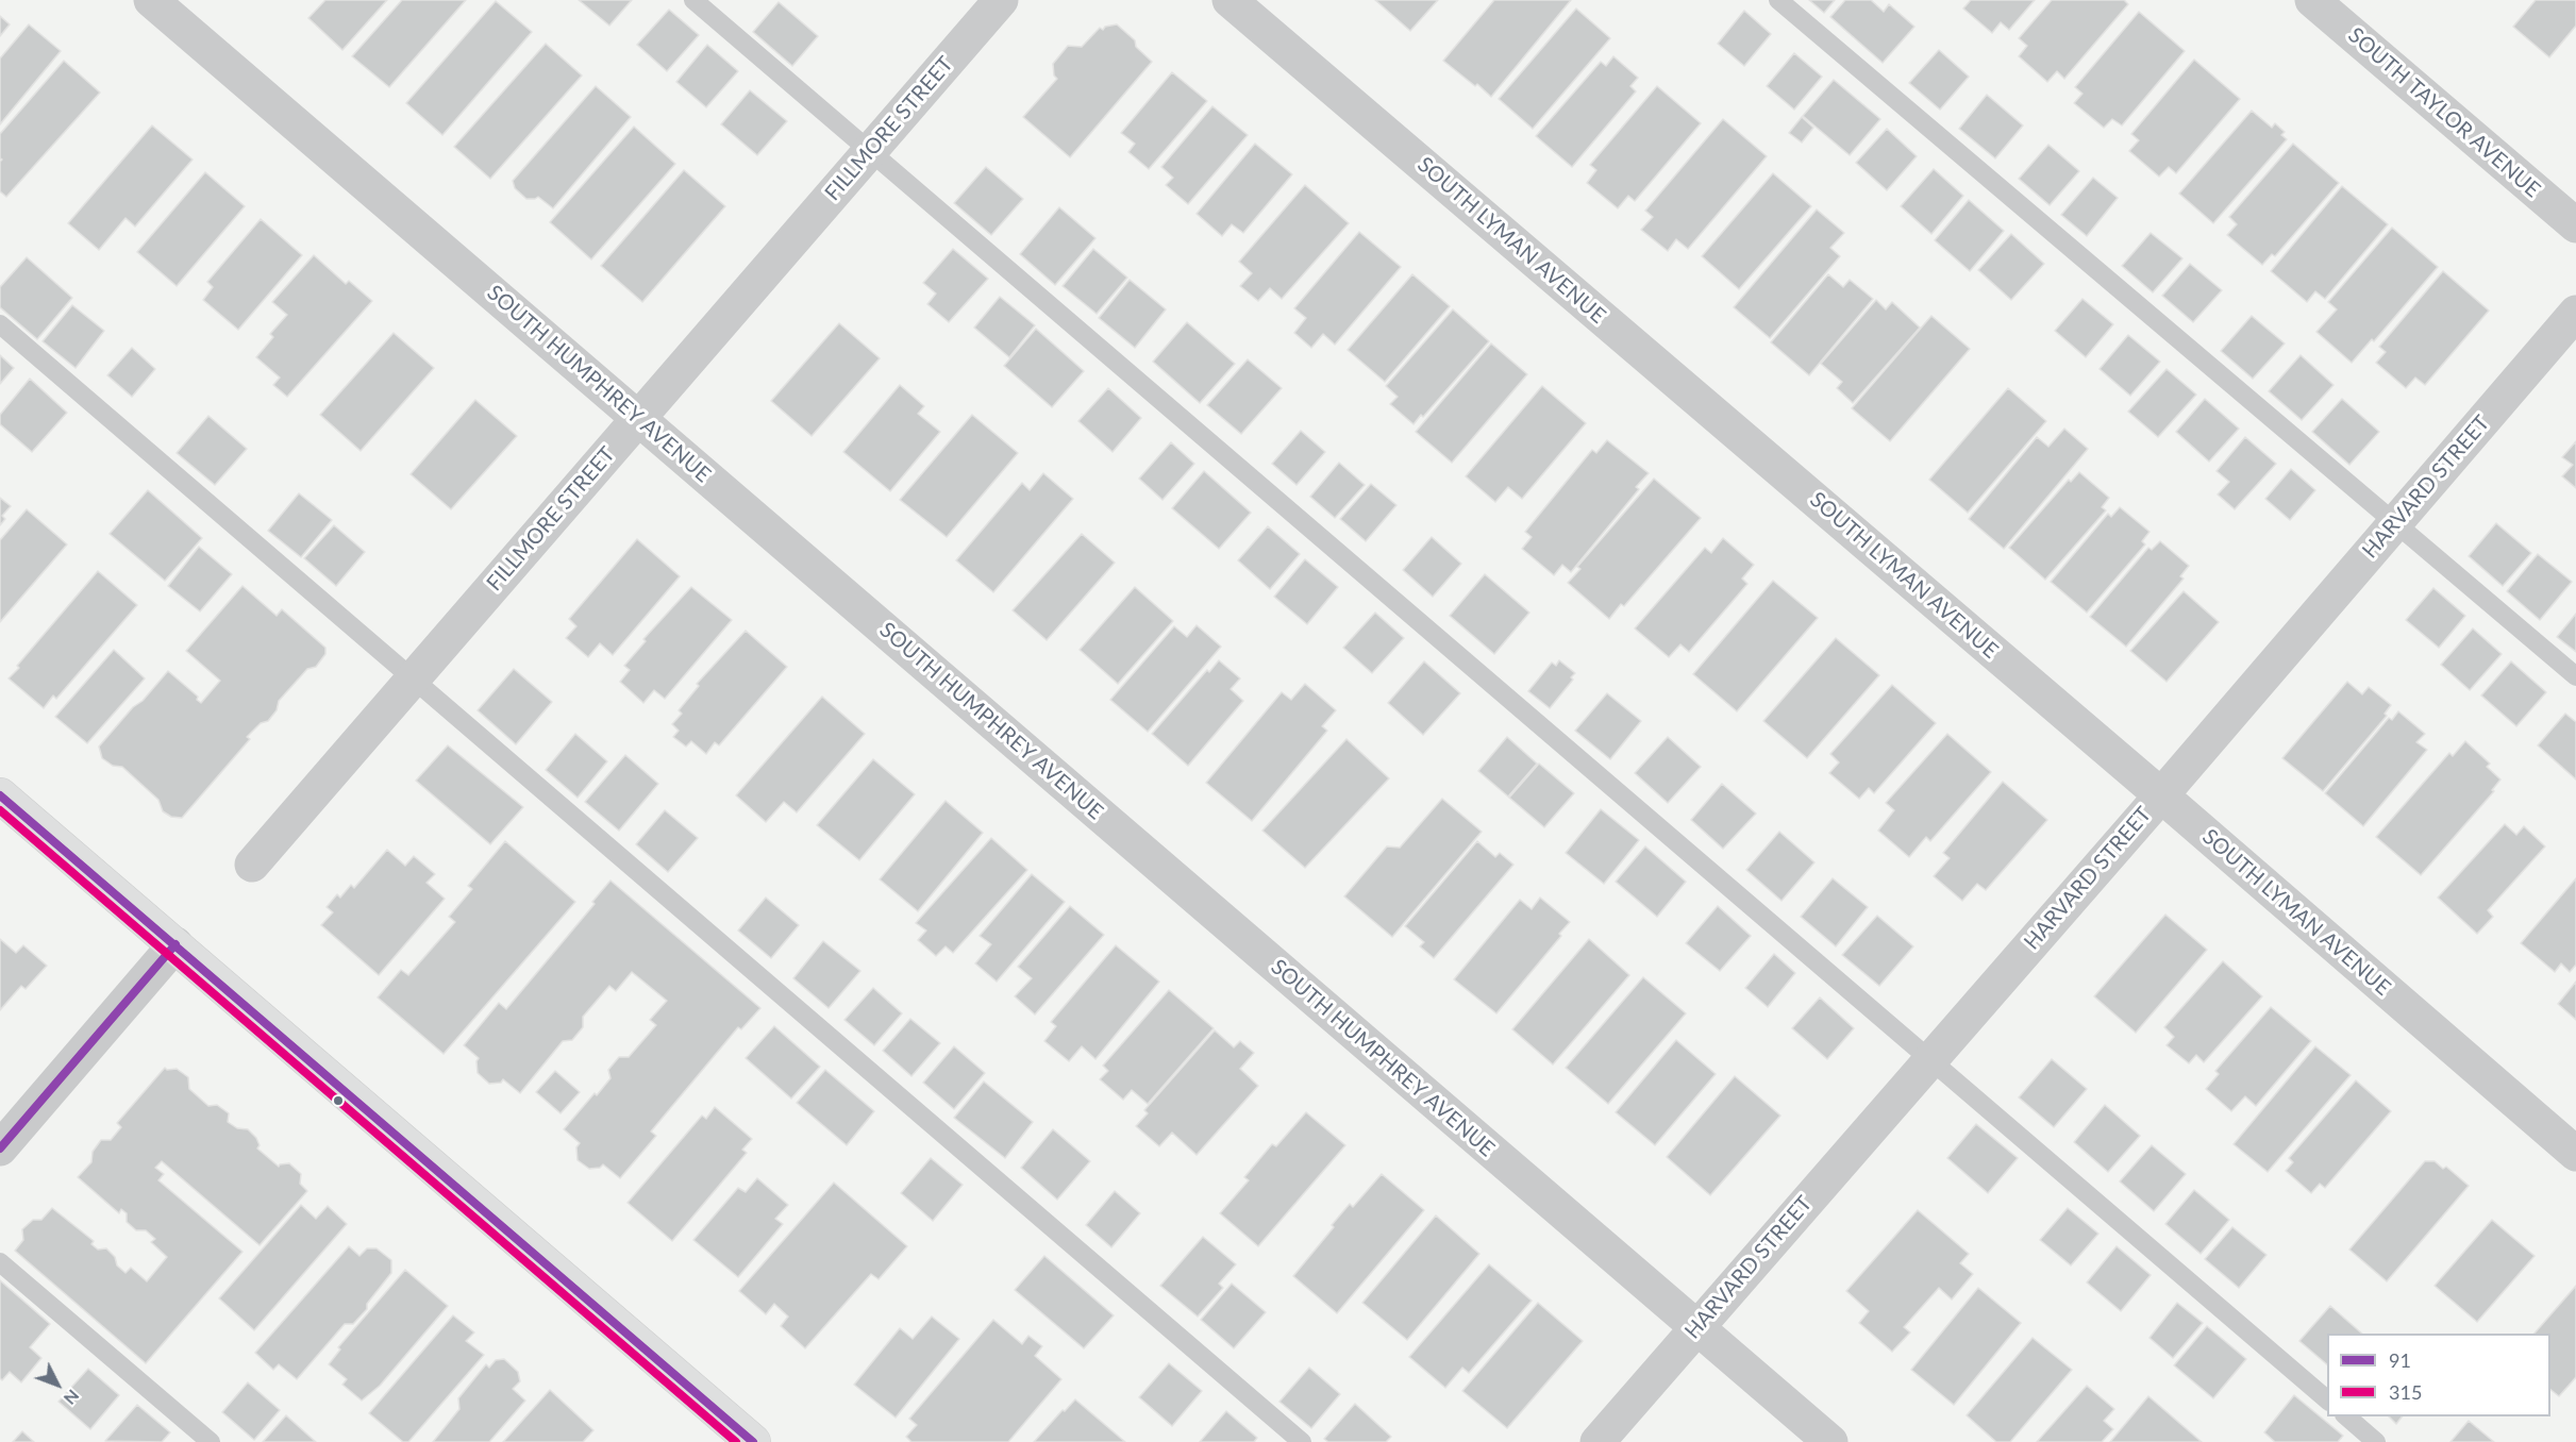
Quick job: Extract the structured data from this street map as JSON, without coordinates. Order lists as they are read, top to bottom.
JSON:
{
  "streets": {
    "street": [
      "SOUTH TAYLOR AVENUE",
      "FILLMORE STREET",
      "SOUTH LYMAN AVENUE",
      "SOUTH HUMPHREY AVENUE",
      "HARVARD STREET"
    ]
  },
  "crossings": [
    ["FILLMORE STREET", "SOUTH HUMPHREY AVENUE"],
    ["SOUTH LYMAN AVENUE", "HARVARD STREET"],
    ["SOUTH HUMPHREY AVENUE", "HARVARD STREET"]
  ],
  "lines": ["transit line 91", "transit line 315"],
  "legend": ["91", "315"],
  "north": "bottom right"
}
